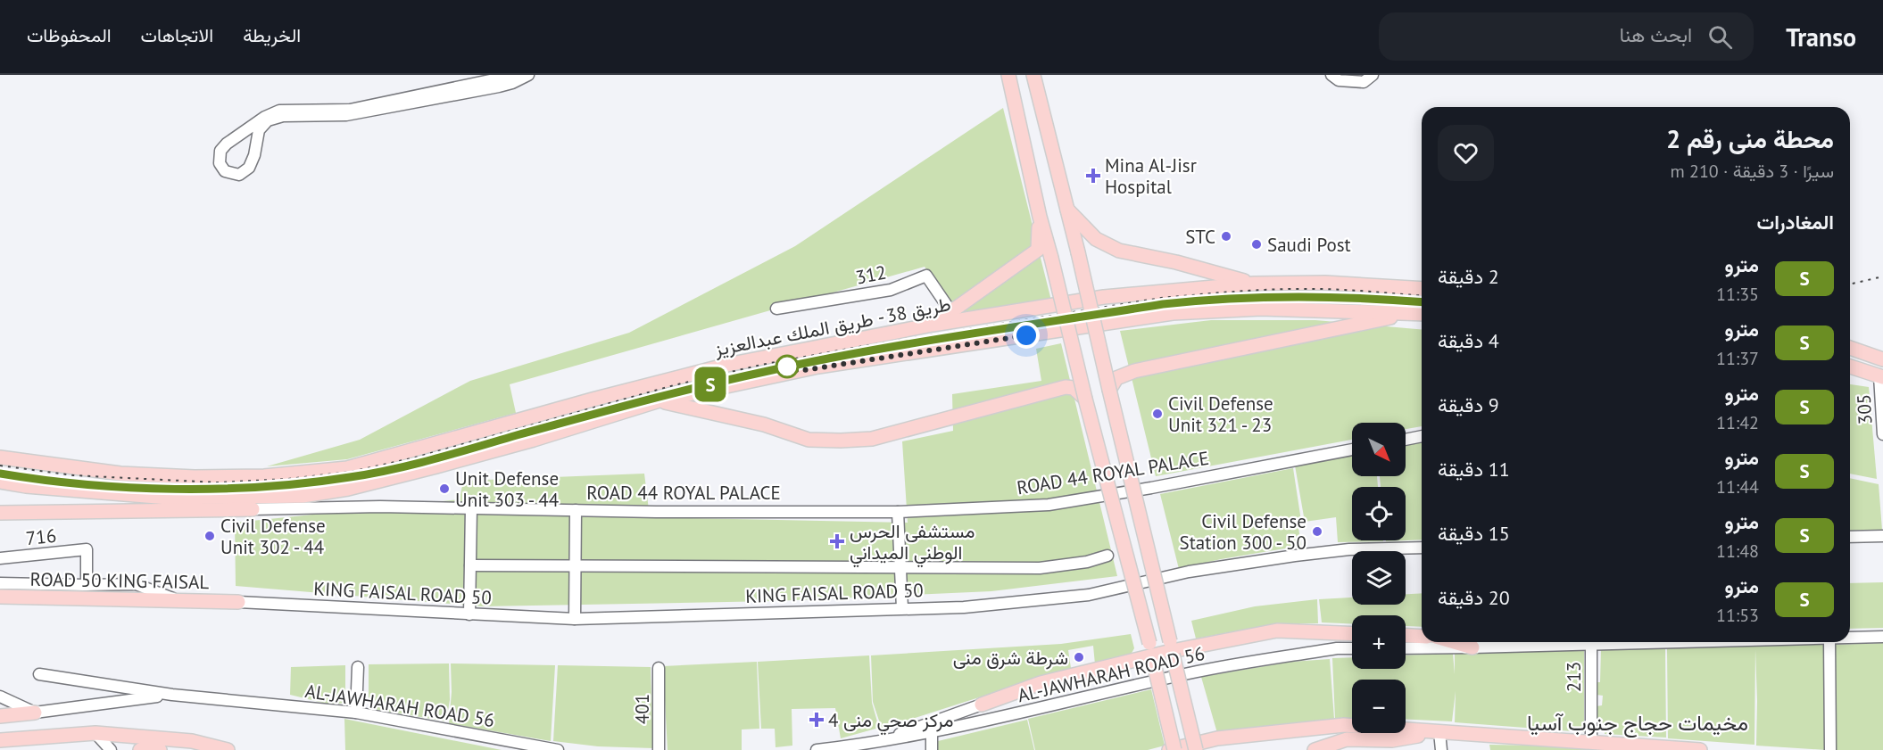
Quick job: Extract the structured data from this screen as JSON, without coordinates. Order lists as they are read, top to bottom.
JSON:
{
  "streets": {
    "main road": ["طريق 38 - طريق الملك عبدالعزيز", "ROAD 44 ROYAL PALACE", "ROAD 50 KING FAISAL"],
    "street": [
      "312",
      "305",
      "716",
      "KING FAISAL ROAD 50",
      "AL-JAWHARAH ROAD 56",
      "213",
      "401"
    ]
  },
  "crossings": [
    ["ROAD 50 KING FAISAL", "KING FAISAL ROAD 50"]
  ],
  "districts": ["مخيمات حجاج جنوب آسيا"],
  "places": {
    "health": ["Mina Al-Jisr Hospital", "مستشفى الحرس الوطني الميداني", "مركز صحي منى 4"],
    "other": [
      "STC",
      "Saudi Post",
      "Civil Defense Unit 321 - 23",
      "Unit Defense Unit 303 - 44",
      "Civil Defense Station 300 - 50",
      "Civil Defense Unit 302 - 44",
      "شرطة شرق منى"
    ]
  },
  "lines": ["metro line S"],
  "north": "bottom right",
  "page": {
    "header": "Transo",
    "search": "ابحث هنا",
    "nav": ["الخريطة", "الاتجاهات", "المحفوظات"],
    "on_map": "S",
    "heading": [
      ["محطة منى رقم 2", "سيرًا · 3 دقيقة · 210 m"],
      "المغادرات"
    ],
    "list": [
      {
        "mark": "S",
        "name": "مترو",
        "note": "11:35",
        "value": "2 دقيقة"
      },
      {
        "mark": "S",
        "name": "مترو",
        "note": "11:37",
        "value": "4 دقيقة"
      },
      {
        "mark": "S",
        "name": "مترو",
        "note": "11:42",
        "value": "9 دقيقة"
      },
      {
        "mark": "S",
        "name": "مترو",
        "note": "11:44",
        "value": "11 دقيقة"
      },
      {
        "mark": "S",
        "name": "مترو",
        "note": "11:48",
        "value": "15 دقيقة"
      },
      {
        "mark": "S",
        "name": "مترو",
        "note": "11:53",
        "value": "20 دقيقة"
      }
    ],
    "map_buttons": ["+", "−"]
  }
}
